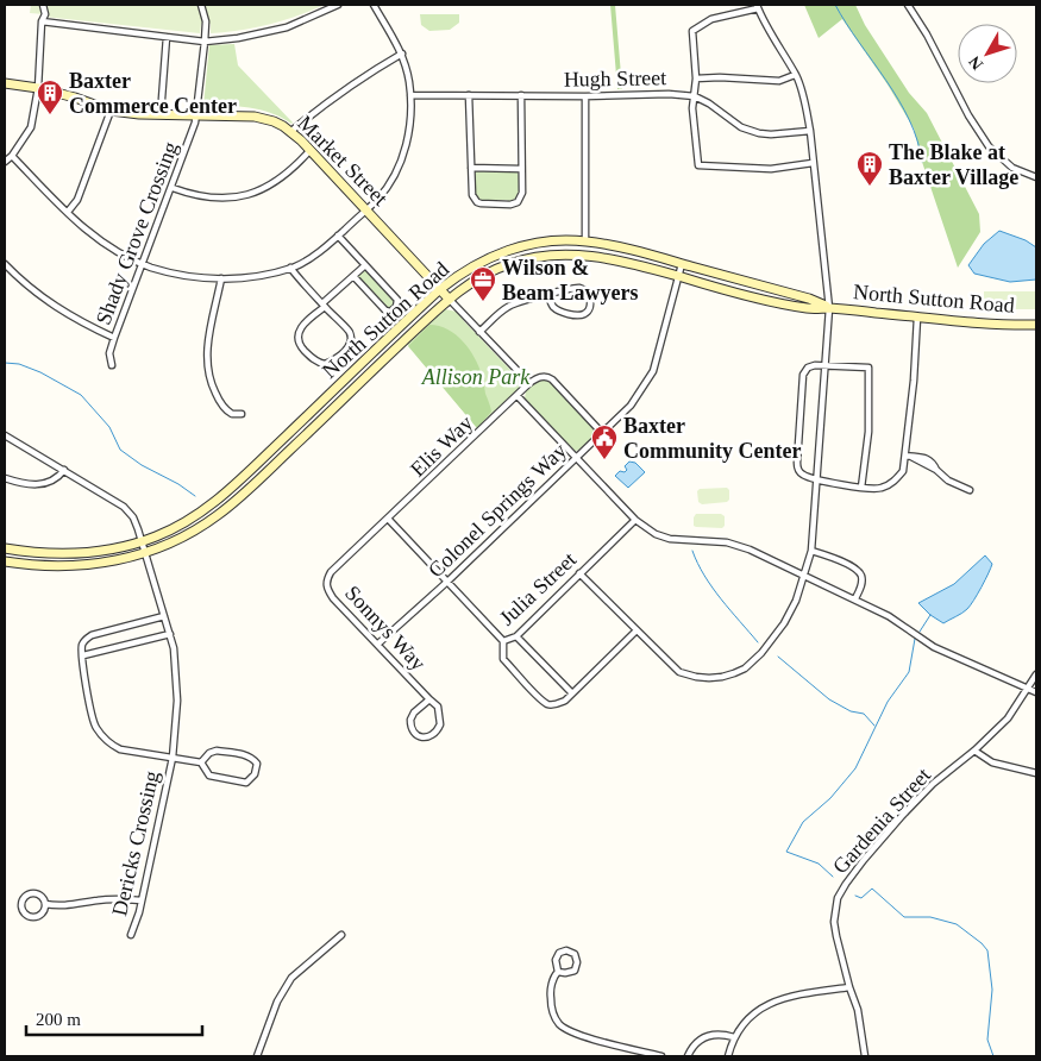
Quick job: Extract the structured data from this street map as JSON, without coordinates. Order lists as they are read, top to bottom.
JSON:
{
  "streets": {
    "main road": ["Market Street", "North Sutton Road"],
    "street": [
      "Hugh Street",
      "Shady Grove Crossing",
      "Elis Way",
      "Colonel Springs Way",
      "Julia Street",
      "Sonnys Way",
      "Gardenia Street",
      "Dericks Crossing"
    ]
  },
  "crossings": [
    ["Market Street", "Shady Grove Crossing"],
    ["Market Street", "North Sutton Road"],
    ["North Sutton Road", "Colonel Springs Way"],
    ["North Sutton Road", "Dericks Crossing"],
    ["Elis Way", "Sonnys Way"],
    ["Colonel Springs Way", "Sonnys Way"]
  ],
  "parks": ["Allison Park"],
  "places": {
    "building": ["Baxter Commerce Center", "The Blake at Baxter Village"],
    "office": ["Wilson & Beam Lawyers"],
    "public building": ["Baxter Community Center"]
  },
  "scale_bar": "200 m",
  "north": "bottom left"
}
